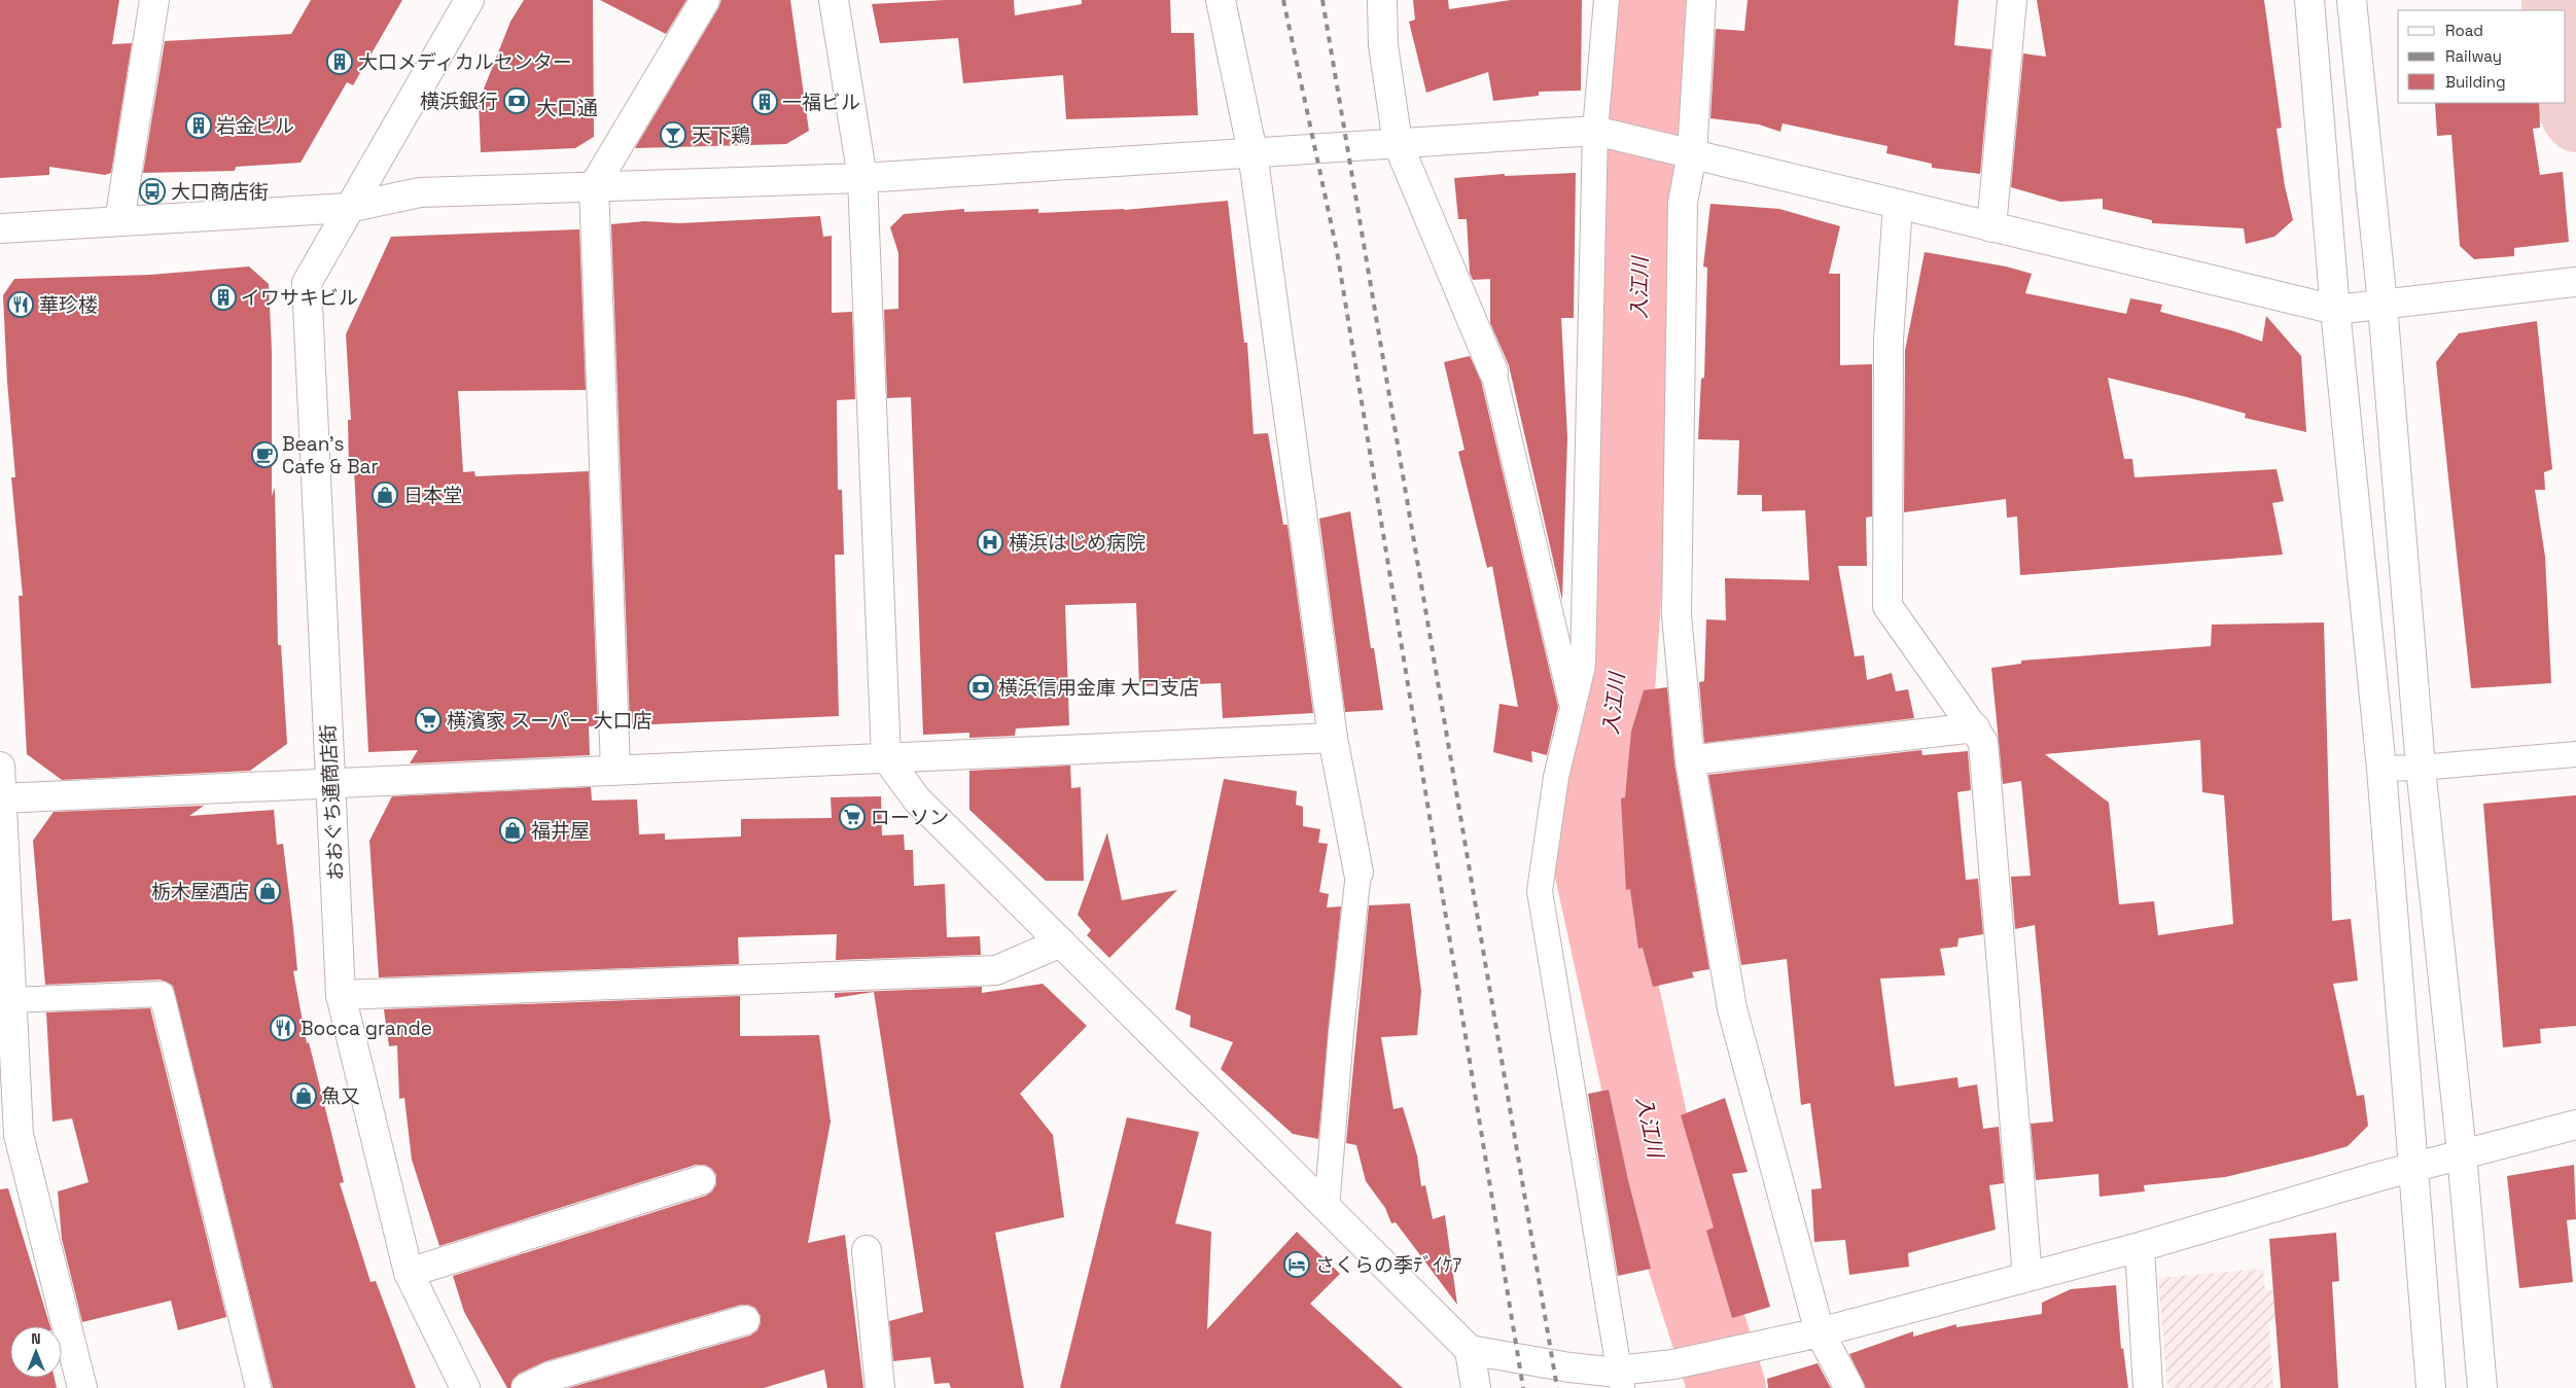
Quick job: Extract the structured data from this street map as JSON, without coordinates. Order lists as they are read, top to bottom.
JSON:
{
  "streets": {
    "street": ["おおぐち通商店街"]
  },
  "districts": ["大口通"],
  "water": ["入江川"],
  "places": {
    "building": [
      "大口メディカルセンター",
      "一福ビル",
      "岩金ビル",
      "イワサキビル"
    ],
    "bank": ["横浜銀行", "横浜信用金庫 大口支店"],
    "bar": ["天下鶏"],
    "bus stop": ["大口商店街"],
    "restaurant": ["華珍楼", "Bocca grande"],
    "cafe": ["Bean's Cafe & Bar"],
    "shop": [
      "日本堂",
      "福井屋",
      "栃木屋酒店",
      "魚又"
    ],
    "hospital": ["横浜はじめ病院"],
    "supermarket": ["横濱家 スーパー 大口店", "ローソン"],
    "hotel": ["さくらの季ﾃﾞｲｹｱ"]
  },
  "legend": ["Road", "Railway", "Building"],
  "north": "top"
}
